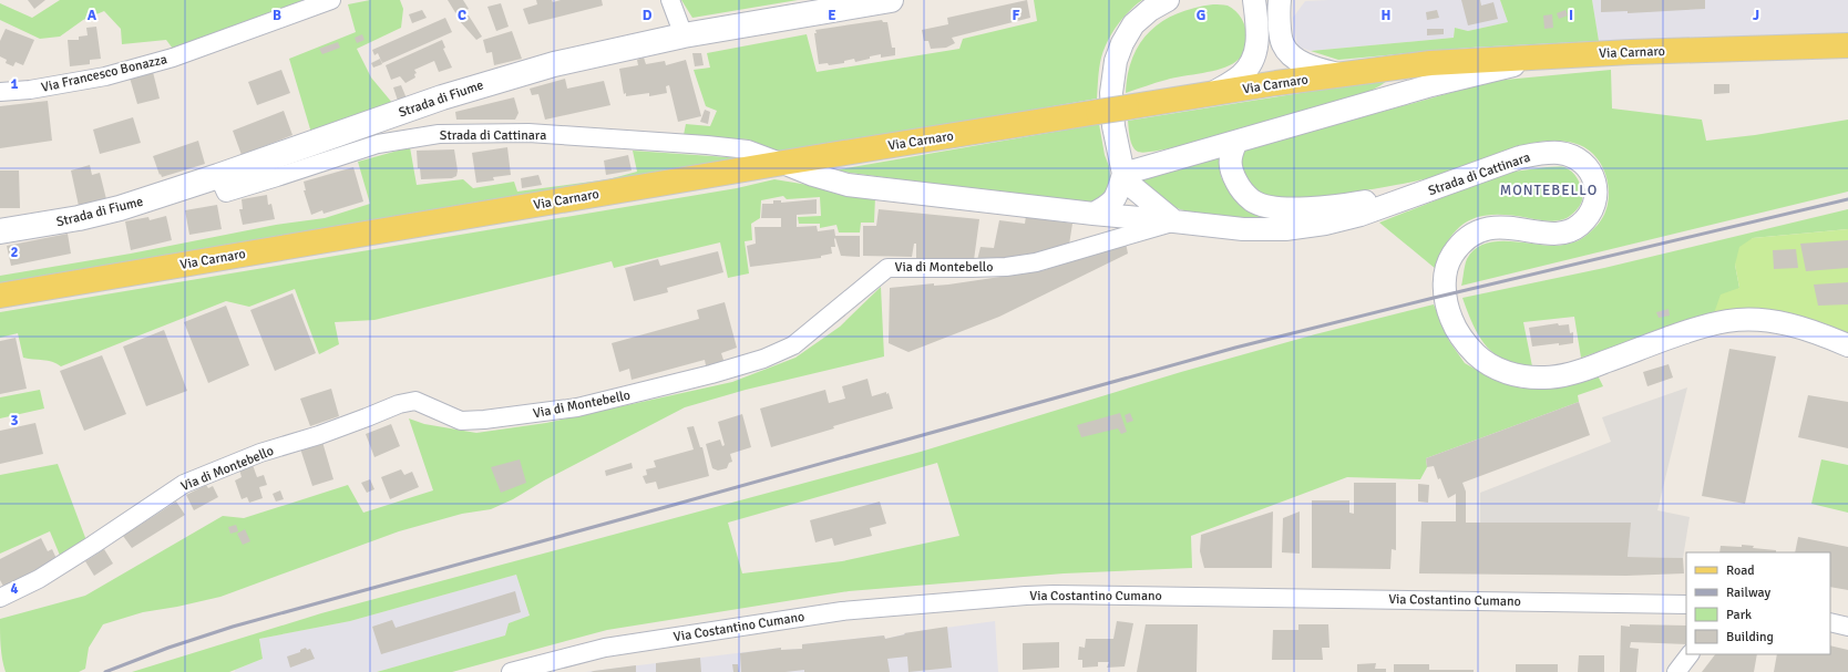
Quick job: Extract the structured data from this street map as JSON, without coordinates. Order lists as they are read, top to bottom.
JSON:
{
  "streets": {
    "main road": ["Via Carnaro", "Strada di Fiume"],
    "street": [
      "Via Francesco Bonazza",
      "Strada di Cattinara",
      "Via di Montebello",
      "Via Costantino Cumano"
    ]
  },
  "crossings": [
    ["Via Carnaro", "Strada di Cattinara"],
    ["Strada di Fiume", "Strada di Cattinara"],
    ["Strada di Cattinara", "Via di Montebello"]
  ],
  "districts": ["MONTEBELLO"],
  "legend": [
    "Road",
    "Railway",
    "Park",
    "Building"
  ],
  "grid": {
    "columns": [
      "A",
      "B",
      "C",
      "D",
      "E",
      "F",
      "G",
      "H",
      "I",
      "J"
    ],
    "rows": [
      "1",
      "2",
      "3",
      "4"
    ]
  }
}
